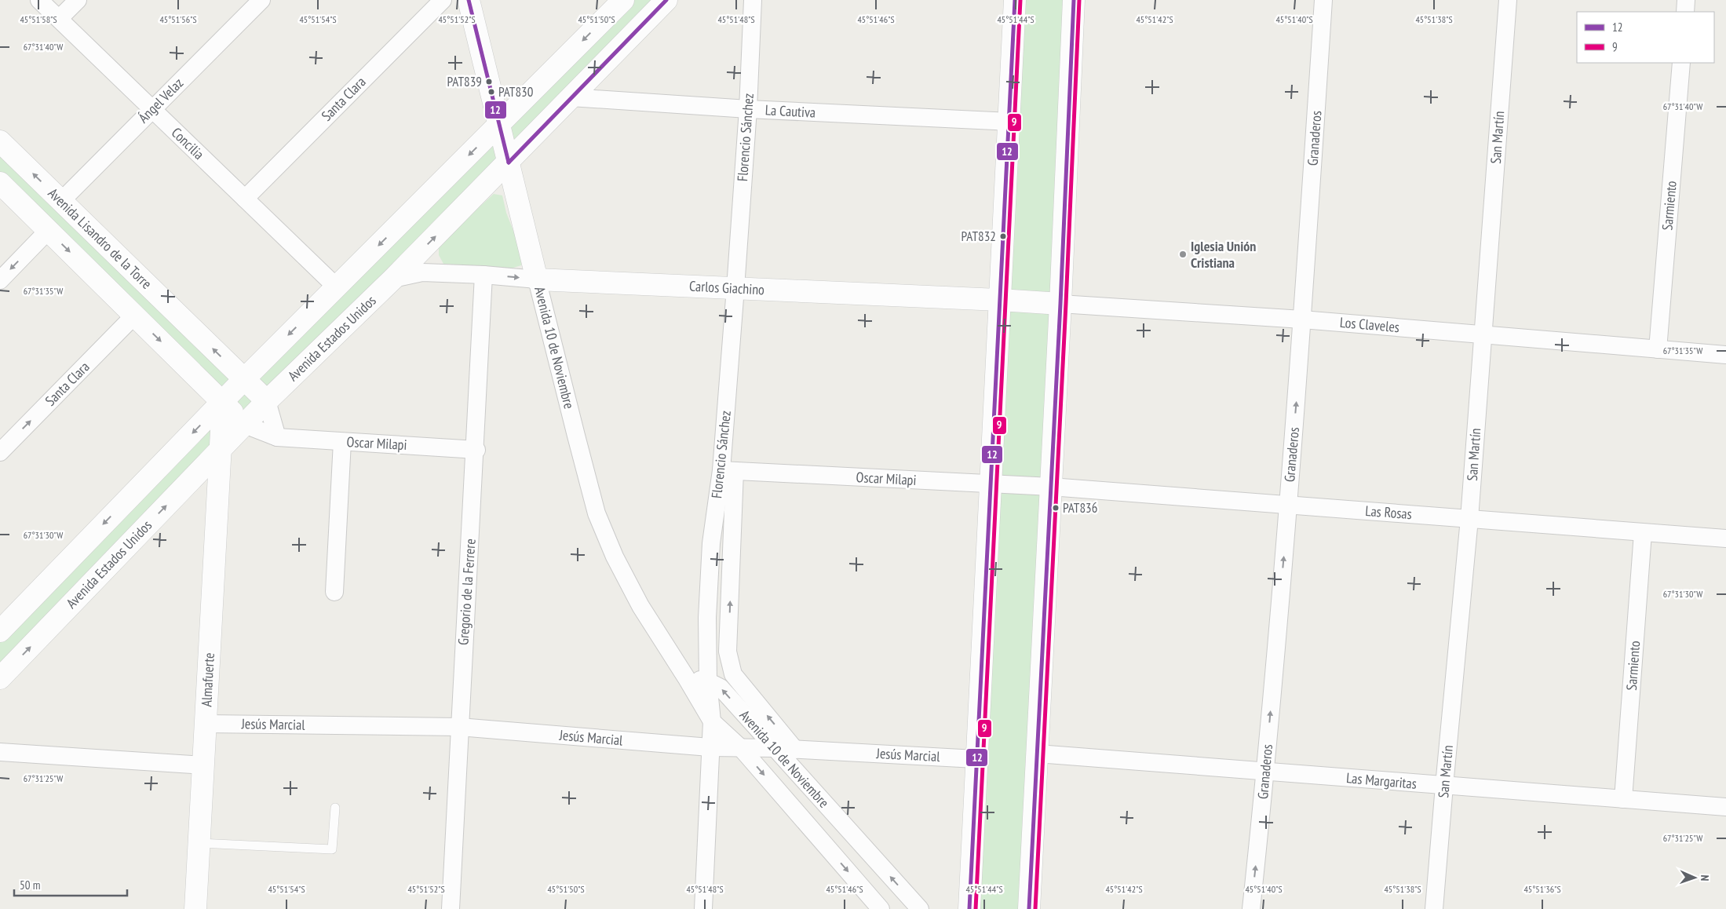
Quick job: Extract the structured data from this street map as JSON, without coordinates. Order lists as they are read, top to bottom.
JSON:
{
  "streets": {
    "main road": [
      "Avenida Lisandro de la Torre",
      "Carlos Giachino",
      "Avenida Estados Unidos",
      "Avenida 10 de Noviembre",
      "Almafuerte"
    ],
    "street": [
      "Santa Clara",
      "Ángel Velaz",
      "La Cautiva",
      "Florencio Sánchez",
      "San Martín",
      "Granaderos",
      "Concilia",
      "Sarmiento",
      "Los Claveles",
      "Oscar Milapi",
      "Las Rosas",
      "Gregorio de la Ferrere",
      "Jesús Marcial",
      "Las Margaritas"
    ]
  },
  "crossings": [
    ["Santa Clara", "Concilia"],
    ["Ángel Velaz", "Concilia"],
    ["Ángel Velaz", "Avenida Lisandro de la Torre"],
    ["La Cautiva", "Florencio Sánchez"],
    ["La Cautiva", "Avenida Estados Unidos"],
    ["Florencio Sánchez", "Carlos Giachino"],
    ["Florencio Sánchez", "Avenida 10 de Noviembre"],
    ["Florencio Sánchez", "Oscar Milapi"],
    ["Florencio Sánchez", "Jesús Marcial"],
    ["San Martín", "Los Claveles"],
    ["San Martín", "Las Rosas"],
    ["San Martín", "Las Margaritas"],
    ["Granaderos", "Los Claveles"],
    ["Granaderos", "Las Rosas"],
    ["Granaderos", "Las Margaritas"],
    ["Sarmiento", "Los Claveles"],
    ["Sarmiento", "Las Rosas"],
    ["Sarmiento", "Las Margaritas"],
    ["Avenida Lisandro de la Torre", "Avenida Estados Unidos"],
    ["Carlos Giachino", "Los Claveles"],
    ["Carlos Giachino", "Avenida Estados Unidos"],
    ["Carlos Giachino", "Avenida 10 de Noviembre"],
    ["Carlos Giachino", "Gregorio de la Ferrere"],
    ["Avenida Estados Unidos", "Avenida 10 de Noviembre"],
    ["Avenida Estados Unidos", "Oscar Milapi"],
    ["Avenida Estados Unidos", "Almafuerte"],
    ["Avenida 10 de Noviembre", "Jesús Marcial"],
    ["Oscar Milapi", "Las Rosas"],
    ["Oscar Milapi", "Gregorio de la Ferrere"],
    ["Gregorio de la Ferrere", "Jesús Marcial"],
    ["Almafuerte", "Jesús Marcial"]
  ],
  "one_way": ["Granaderos"],
  "places": [
    "PAT839",
    "PAT830",
    "PAT832",
    "Iglesia Unión Cristiana",
    "PAT836"
  ],
  "lines": ["transit line 12", "transit line 9"],
  "legend": ["12", "9"],
  "scale_bar": "50 m",
  "north": "right",
  "coordinates": [
    "45°51'58\"S",
    "45°51'56\"S",
    "45°51'54\"S",
    "45°51'52\"S",
    "45°51'50\"S",
    "45°51'48\"S",
    "45°51'46\"S",
    "45°51'44\"S",
    "45°51'42\"S",
    "45°51'40\"S",
    "45°51'38\"S",
    "67°31'40\"W",
    "67°31'35\"W",
    "67°31'30\"W",
    "67°31'25\"W",
    "45°51'36\"S"
  ]
}
